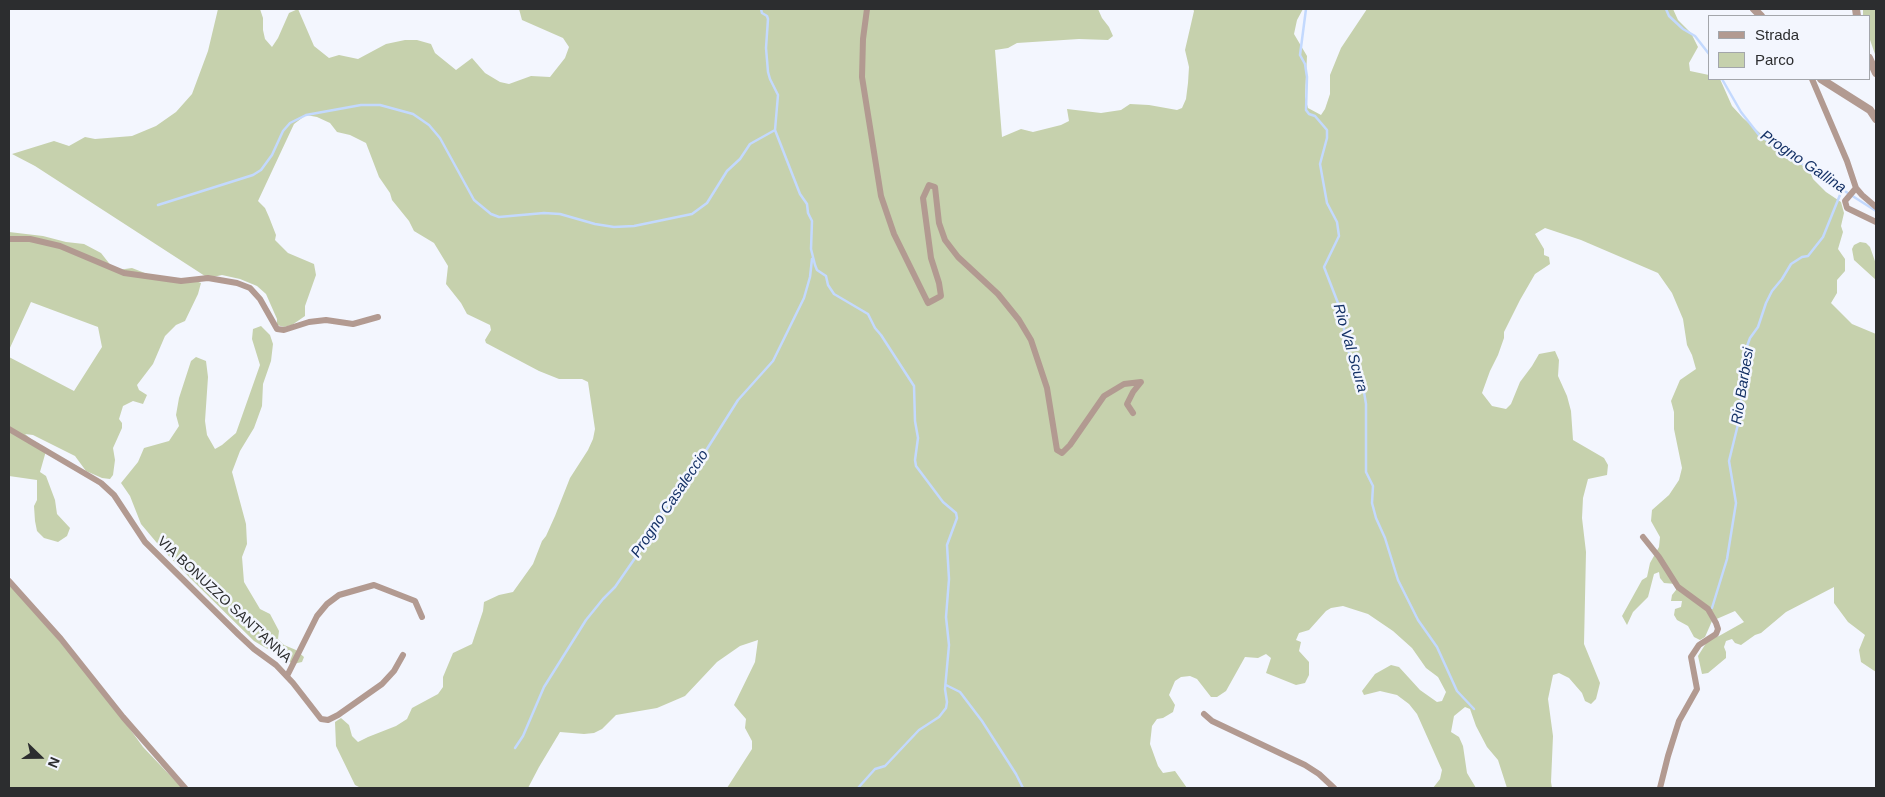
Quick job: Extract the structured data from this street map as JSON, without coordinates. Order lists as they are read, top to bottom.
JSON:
{
  "streets": {
    "street": ["VIA BONUZZO SANT'ANNA"]
  },
  "water": [
    "Progno Gallina",
    "Rio Val Scura",
    "Rio Barbesi",
    "Progno Casaleccio"
  ],
  "legend": ["Strada", "Parco"],
  "north": "right"
}
